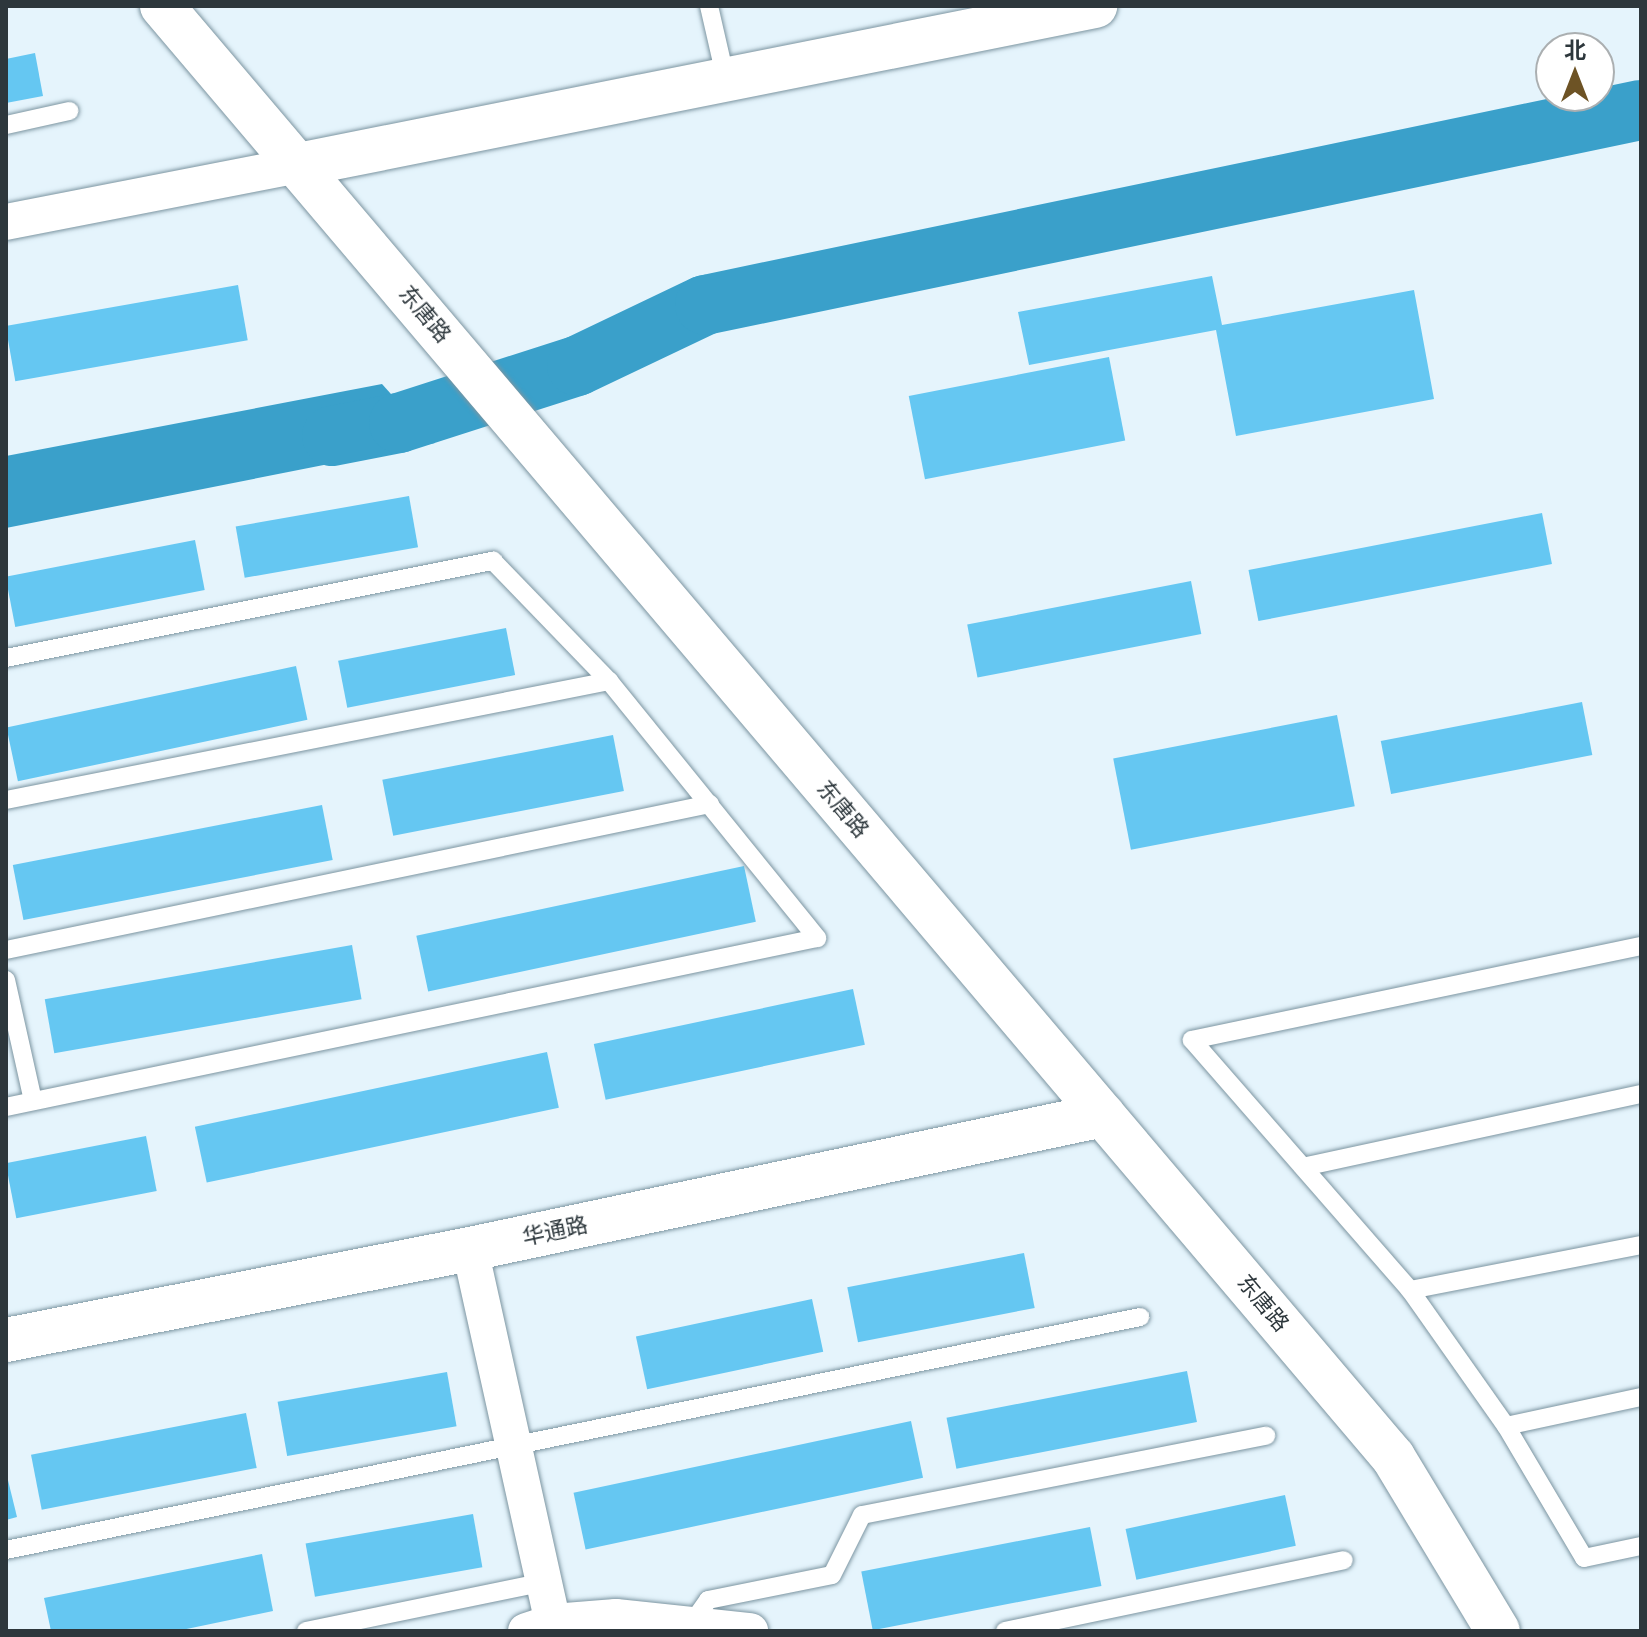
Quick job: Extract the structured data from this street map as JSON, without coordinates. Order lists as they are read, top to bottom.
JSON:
{
  "streets": {
    "street": ["东唐路", "华通路"]
  },
  "crossings": [
    ["东唐路", "华通路"]
  ],
  "north": "top"
}
